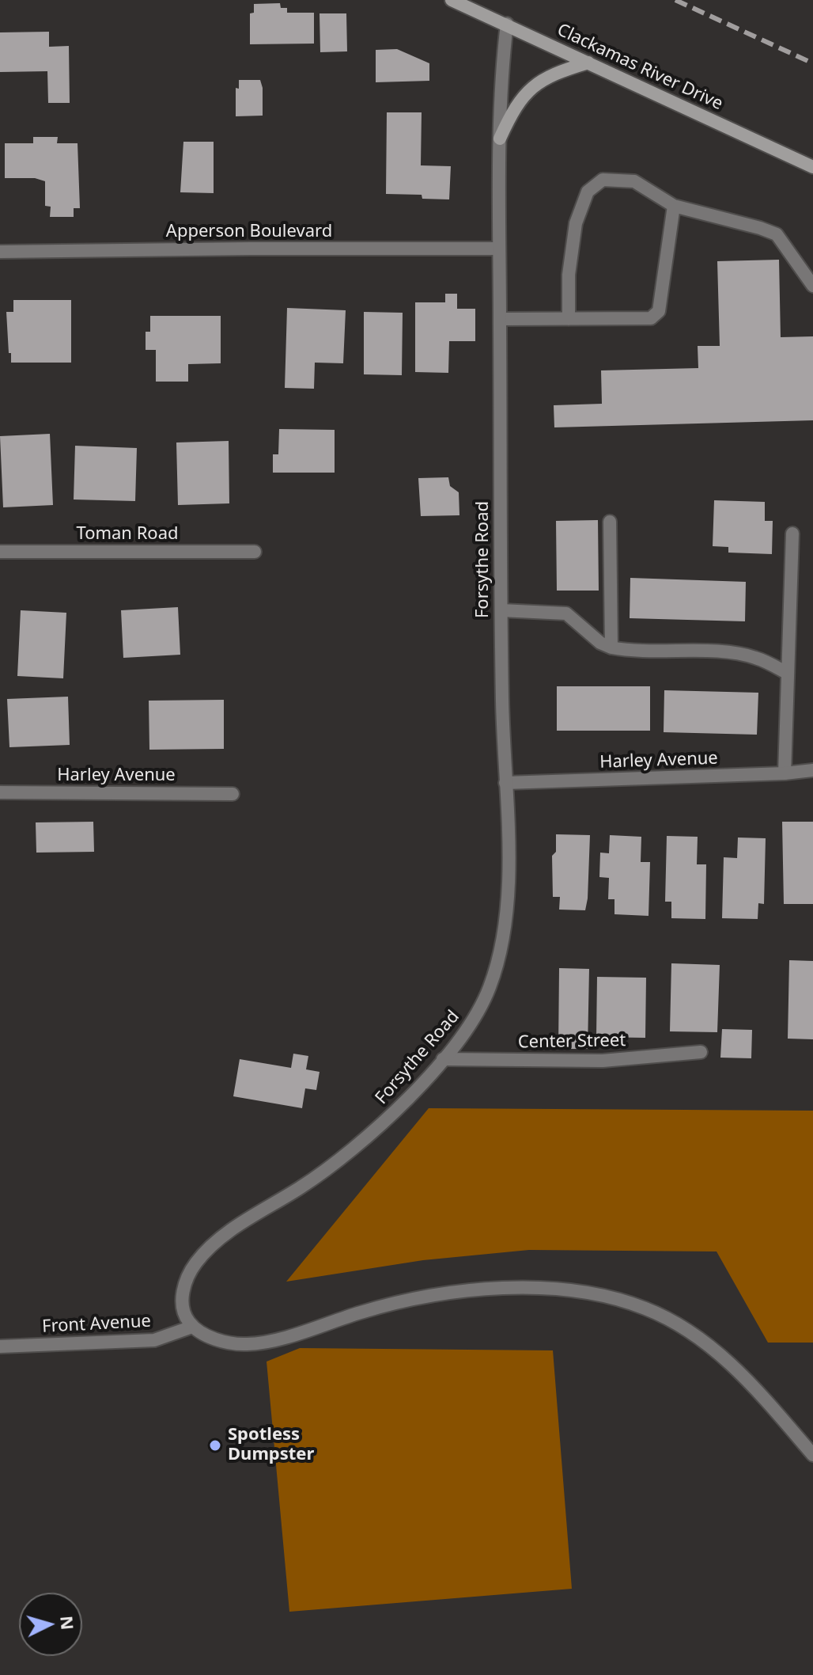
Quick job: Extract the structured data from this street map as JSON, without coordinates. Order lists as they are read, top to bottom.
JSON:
{
  "streets": {
    "main road": ["Clackamas River Drive"],
    "street": [
      "Apperson Boulevard",
      "Toman Road",
      "Forsythe Road",
      "Harley Avenue",
      "Center Street",
      "Front Avenue"
    ]
  },
  "crossings": [
    ["Clackamas River Drive", "Forsythe Road"],
    ["Apperson Boulevard", "Forsythe Road"],
    ["Forsythe Road", "Harley Avenue"],
    ["Forsythe Road", "Center Street"],
    ["Forsythe Road", "Front Avenue"]
  ],
  "places": ["Spotless Dumpster"],
  "north": "right"
}
